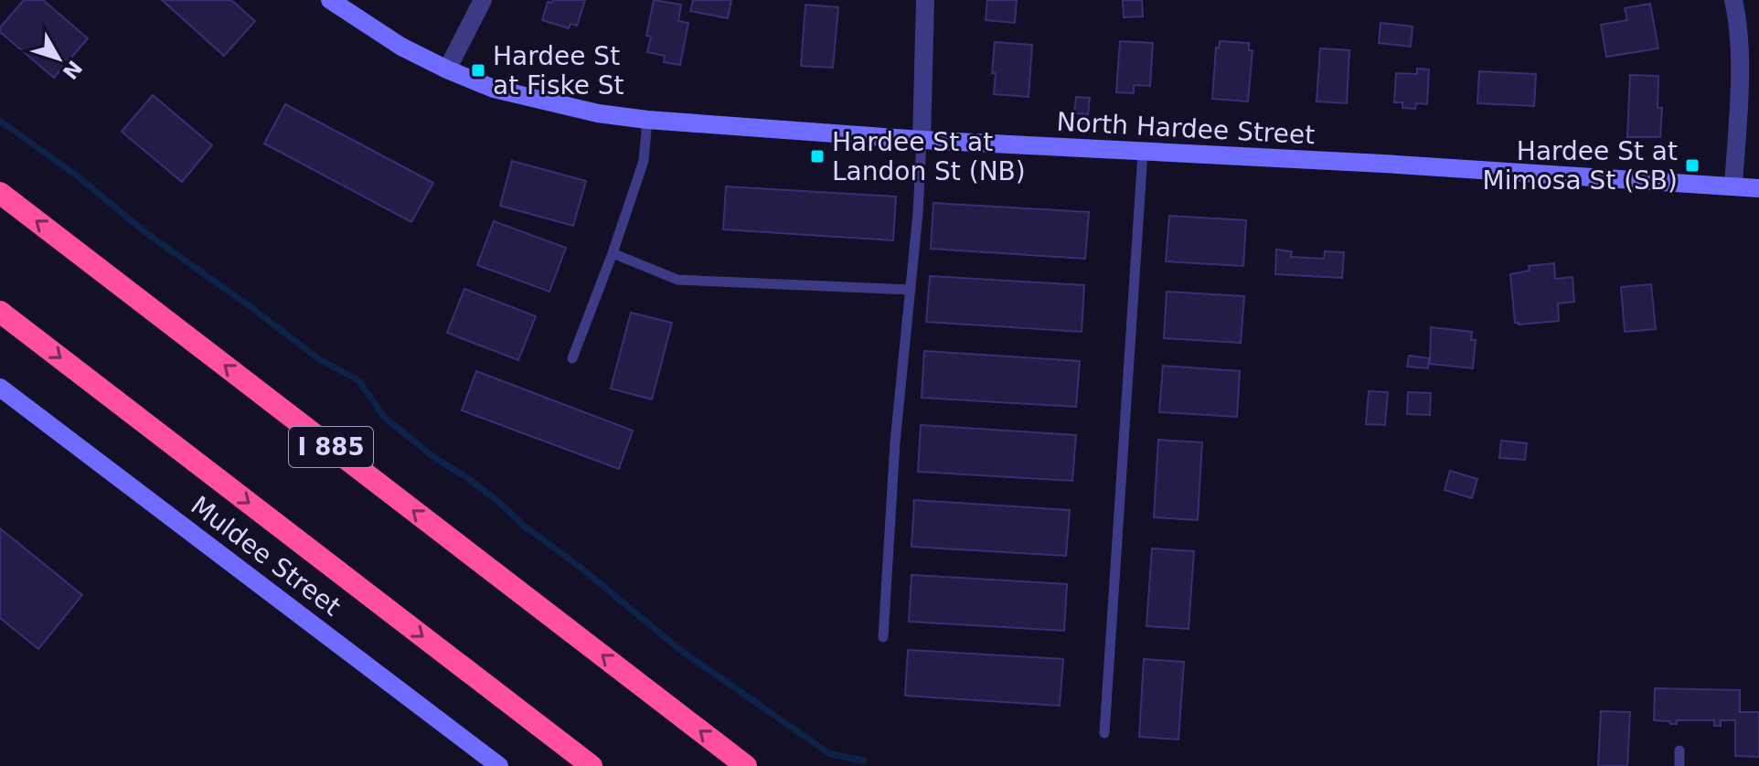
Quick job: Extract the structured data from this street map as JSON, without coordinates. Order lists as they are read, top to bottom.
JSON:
{
  "streets": {
    "highway": ["I 885"],
    "street": ["North Hardee Street", "Muldee Street"]
  },
  "places": {
    "transit": ["Hardee St at Fiske St", "Hardee St at Landon St (NB)", "Hardee St at Mimosa St (SB)"]
  },
  "north": "bottom right"
}
